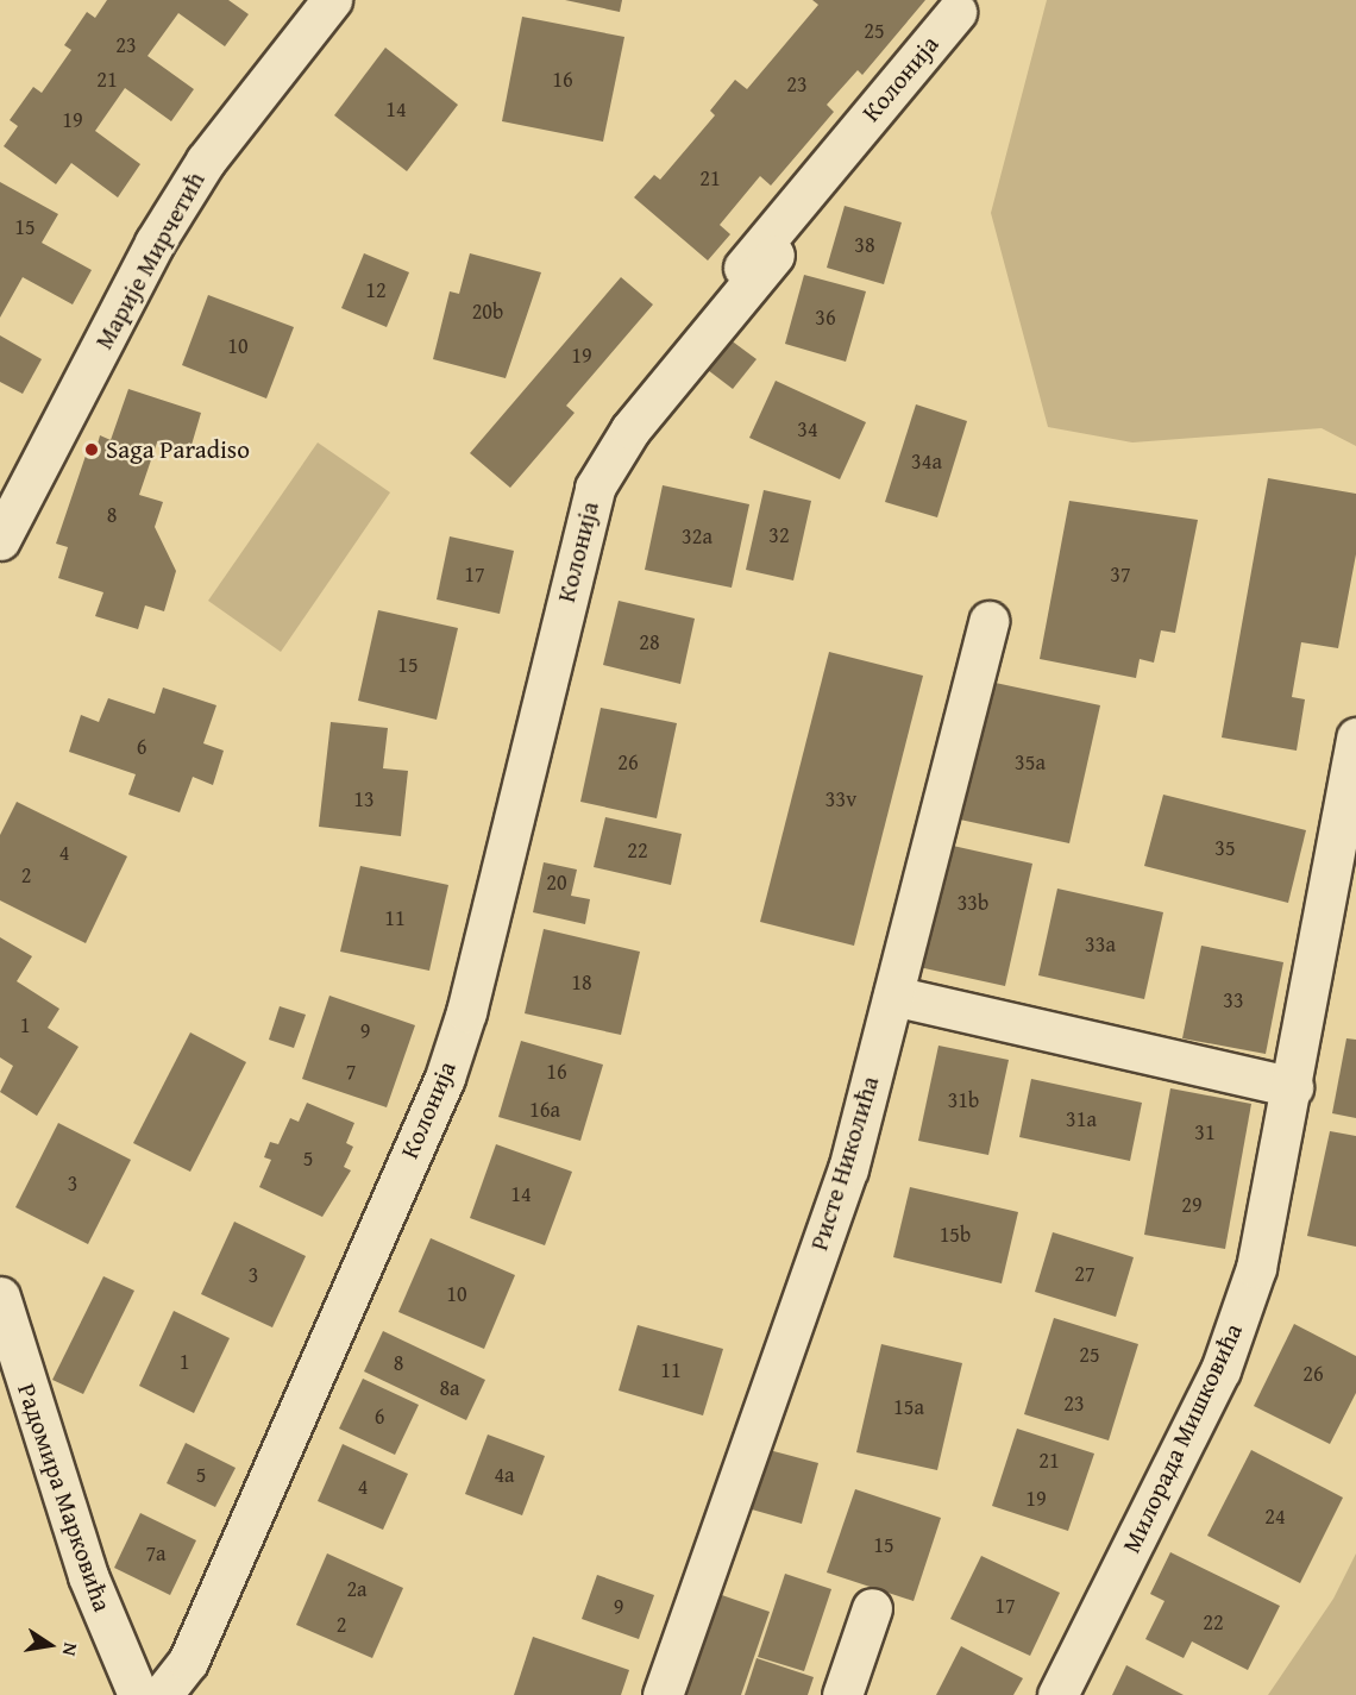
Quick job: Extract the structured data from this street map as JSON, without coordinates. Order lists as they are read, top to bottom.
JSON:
{
  "streets": {
    "street": [
      "Колонија",
      "Марије Мирчетић",
      "Ристе Николића",
      "Милорада Мишковића",
      "Радомира Марковића"
    ]
  },
  "places": ["Saga Paradiso"],
  "house_numbers": [
    "25",
    "23",
    "21",
    "16",
    "23",
    "14",
    "19",
    "21",
    "15",
    "38",
    "12",
    "20b",
    "36",
    "10",
    "19",
    "34",
    "34a",
    "8",
    "32",
    "32a",
    "17",
    "37",
    "28",
    "15",
    "6",
    "26",
    "35a",
    "13",
    "33v",
    "35",
    "22",
    "4",
    "2",
    "20",
    "33b",
    "11",
    "33a",
    "18",
    "33",
    "1",
    "9",
    "7",
    "16",
    "31b",
    "16a",
    "31a",
    "31",
    "5",
    "3",
    "14",
    "29",
    "15b",
    "27",
    "3",
    "10",
    "25",
    "1",
    "8",
    "11",
    "26",
    "8a",
    "23",
    "15a",
    "6",
    "21",
    "5",
    "4a",
    "4",
    "19",
    "24",
    "15",
    "7a",
    "2a",
    "17",
    "9",
    "22",
    "2"
  ],
  "north": "right"
}
